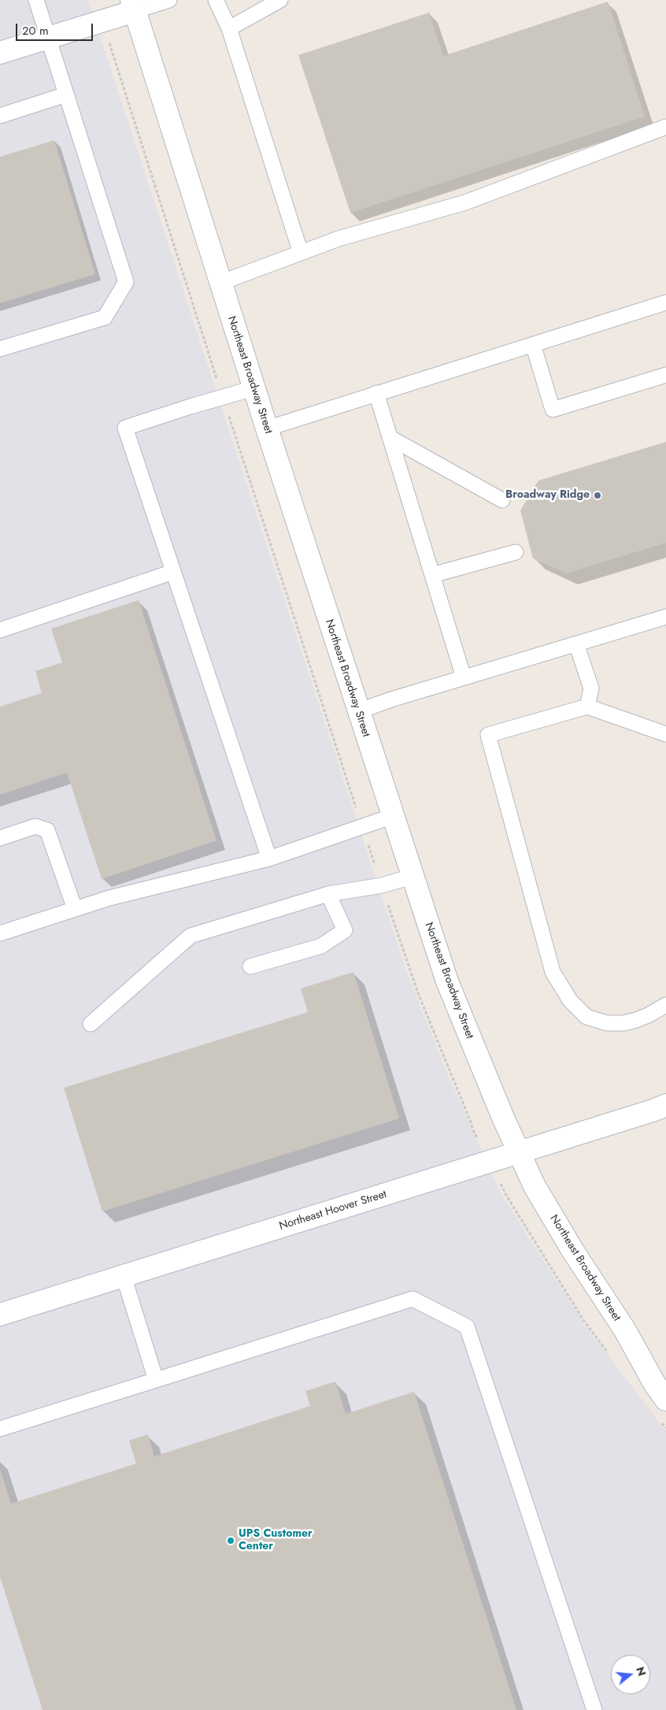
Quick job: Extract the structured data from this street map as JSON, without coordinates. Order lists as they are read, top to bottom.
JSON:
{
  "streets": {
    "main road": ["Northeast Broadway Street", "Northeast Hoover Street"]
  },
  "crossings": [
    ["Northeast Broadway Street", "Northeast Hoover Street"]
  ],
  "places": ["Broadway Ridge", "UPS Customer Center"],
  "scale_bar": "20 m",
  "north": "right"
}
